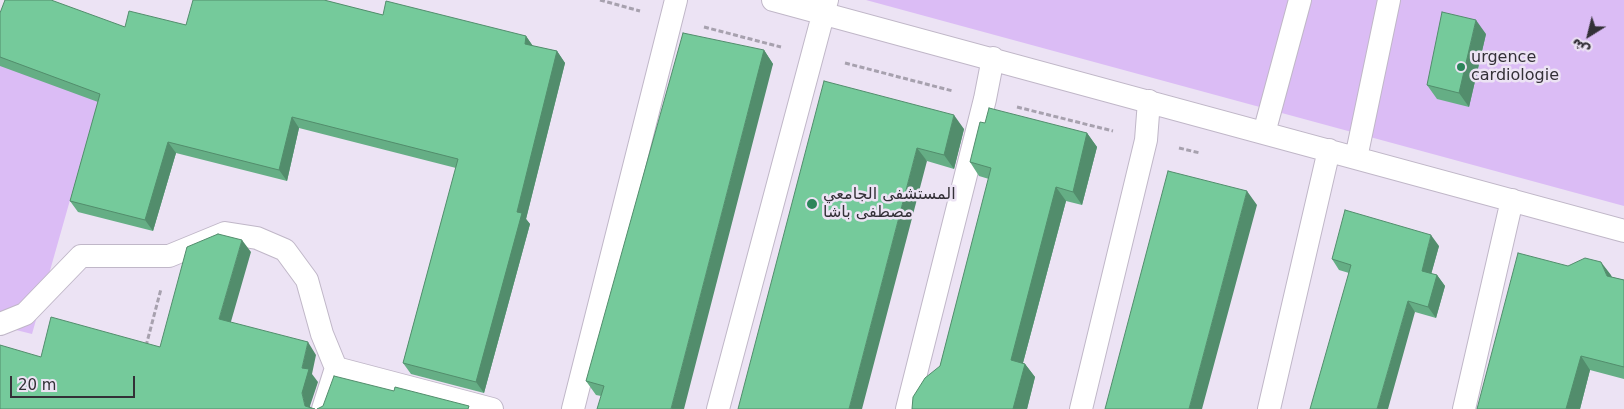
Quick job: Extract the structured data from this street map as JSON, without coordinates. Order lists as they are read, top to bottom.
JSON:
{
  "places": ["urgence cardiologie", "المستشفى الجامعي مصطفى باشا"],
  "scale_bar": "20 m",
  "north": "bottom left"
}
